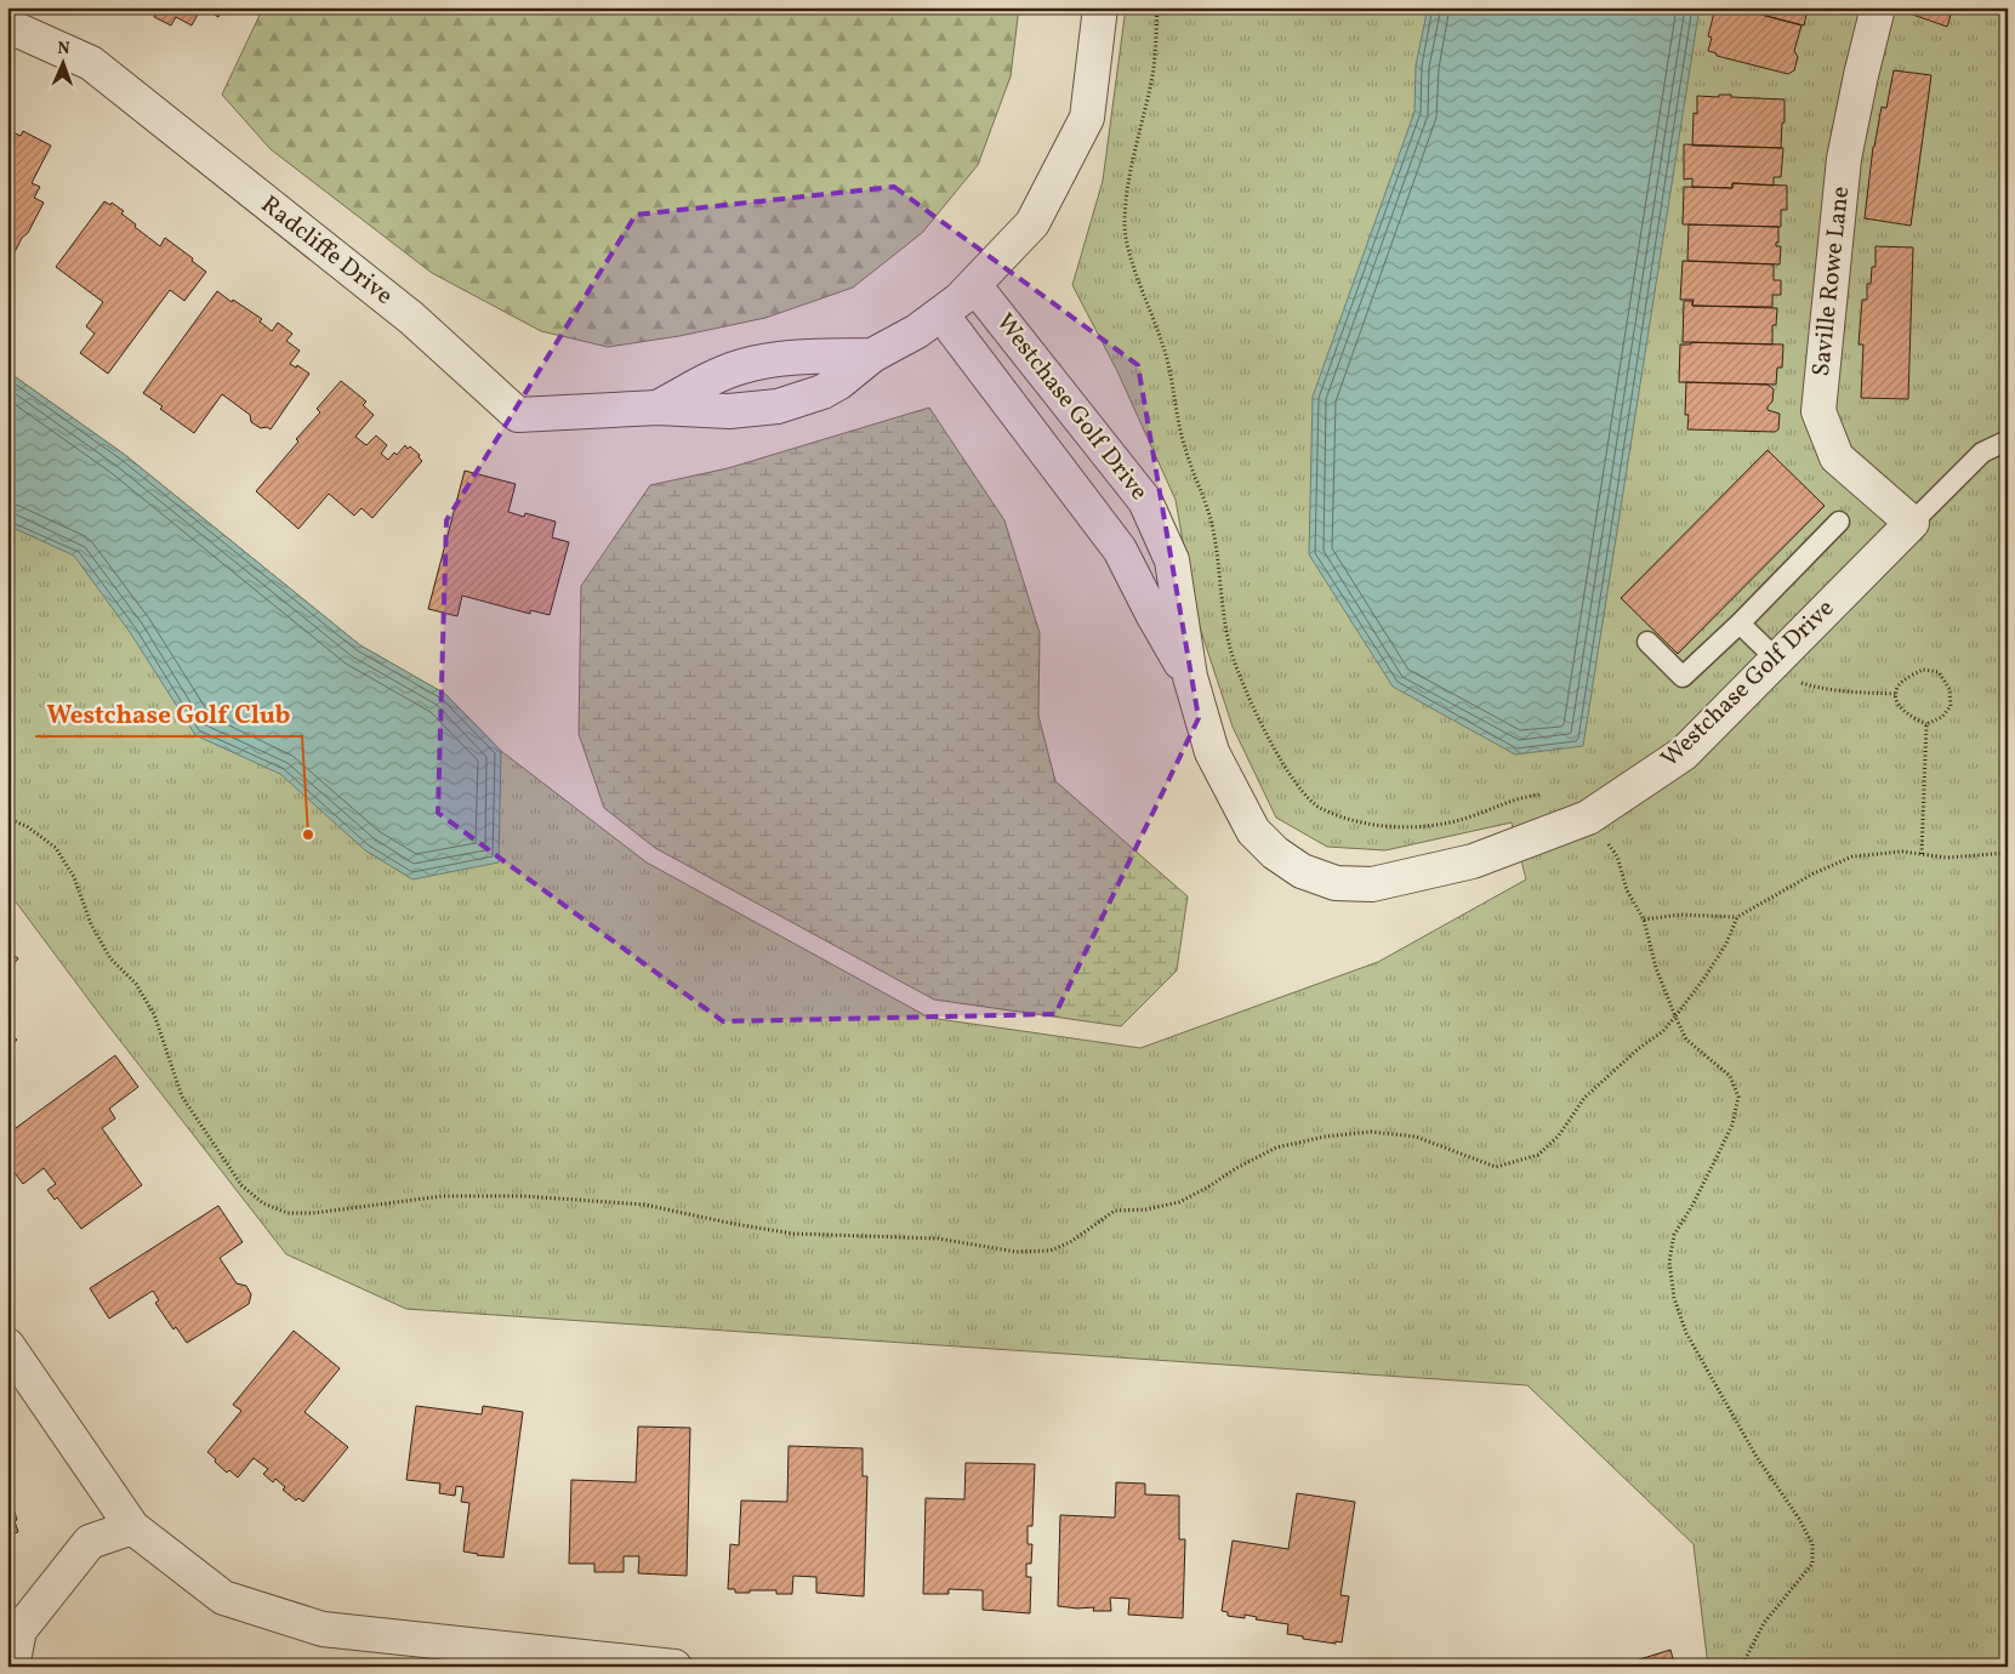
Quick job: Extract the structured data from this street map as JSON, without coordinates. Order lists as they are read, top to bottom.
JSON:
{
  "streets": {
    "street": ["Radcliffe Drive", "Saville Rowe Lane", "Westchase Golf Drive"]
  },
  "crossings": [
    ["Radcliffe Drive", "Westchase Golf Drive"],
    ["Saville Rowe Lane", "Westchase Golf Drive"]
  ],
  "places": ["Westchase Golf Club"],
  "north": "top"
}
